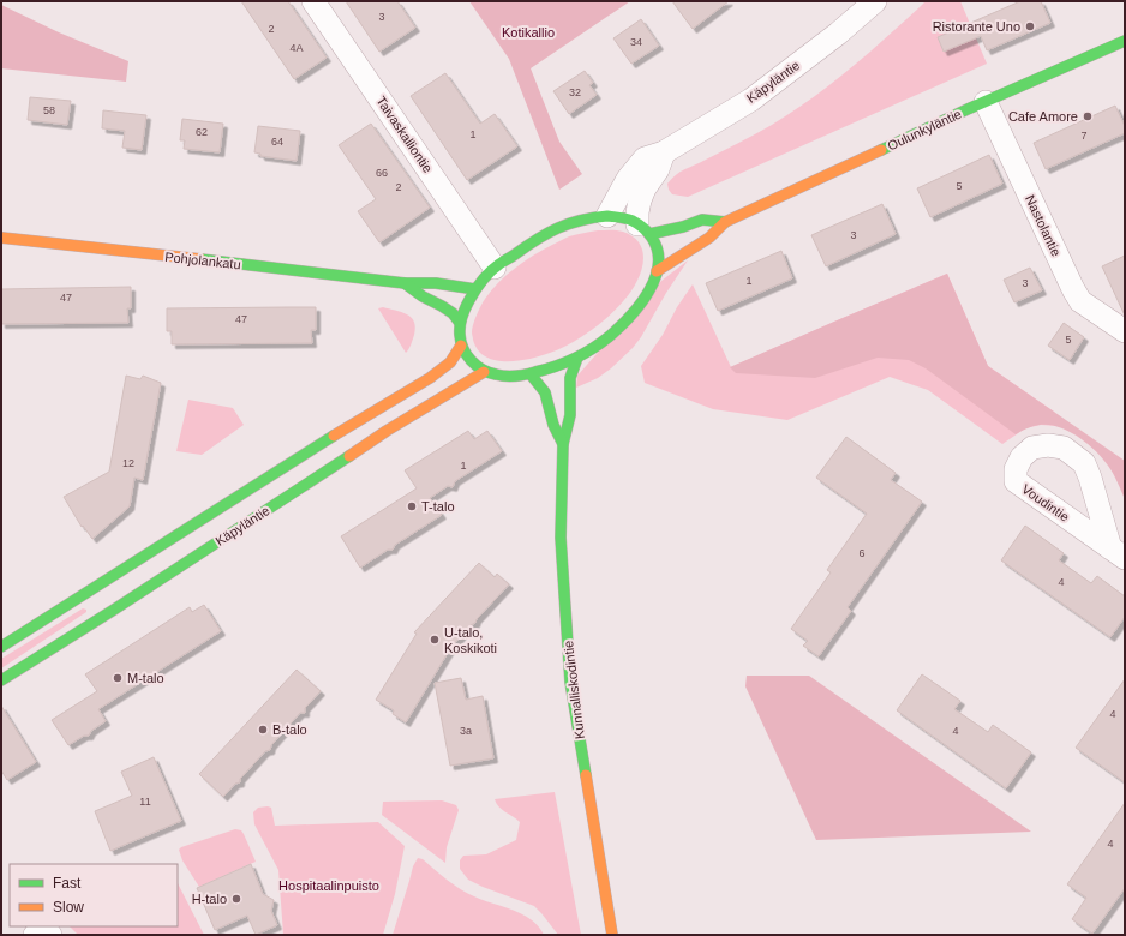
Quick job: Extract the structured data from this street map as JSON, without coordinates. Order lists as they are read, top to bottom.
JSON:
{
  "streets": {
    "main road": [
      "Käpyläntie",
      "Oulunkyläntie",
      "Pohjolankatu",
      "Kunnalliskodintie"
    ],
    "street": ["Taivaskalliontie", "Nastolantie", "Voudintie"]
  },
  "crossings": [
    ["Oulunkyläntie", "Nastolantie"]
  ],
  "parks": ["Kotikallio", "Hospitaalinpuisto"],
  "places": [
    "Ristorante Uno",
    "Cafe Amore",
    "T-talo",
    "U-talo, Koskikoti",
    "M-talo",
    "B-talo",
    "H-talo"
  ],
  "house_numbers": [
    "3",
    "2",
    "34",
    "4A",
    "32",
    "58",
    "62",
    "1",
    "7",
    "64",
    "66",
    "5",
    "2",
    "3",
    "1",
    "3",
    "47",
    "47",
    "5",
    "12",
    "1",
    "6",
    "4",
    "4",
    "3a",
    "4",
    "11",
    "4"
  ],
  "legend": ["Fast", "Slow"]
}
